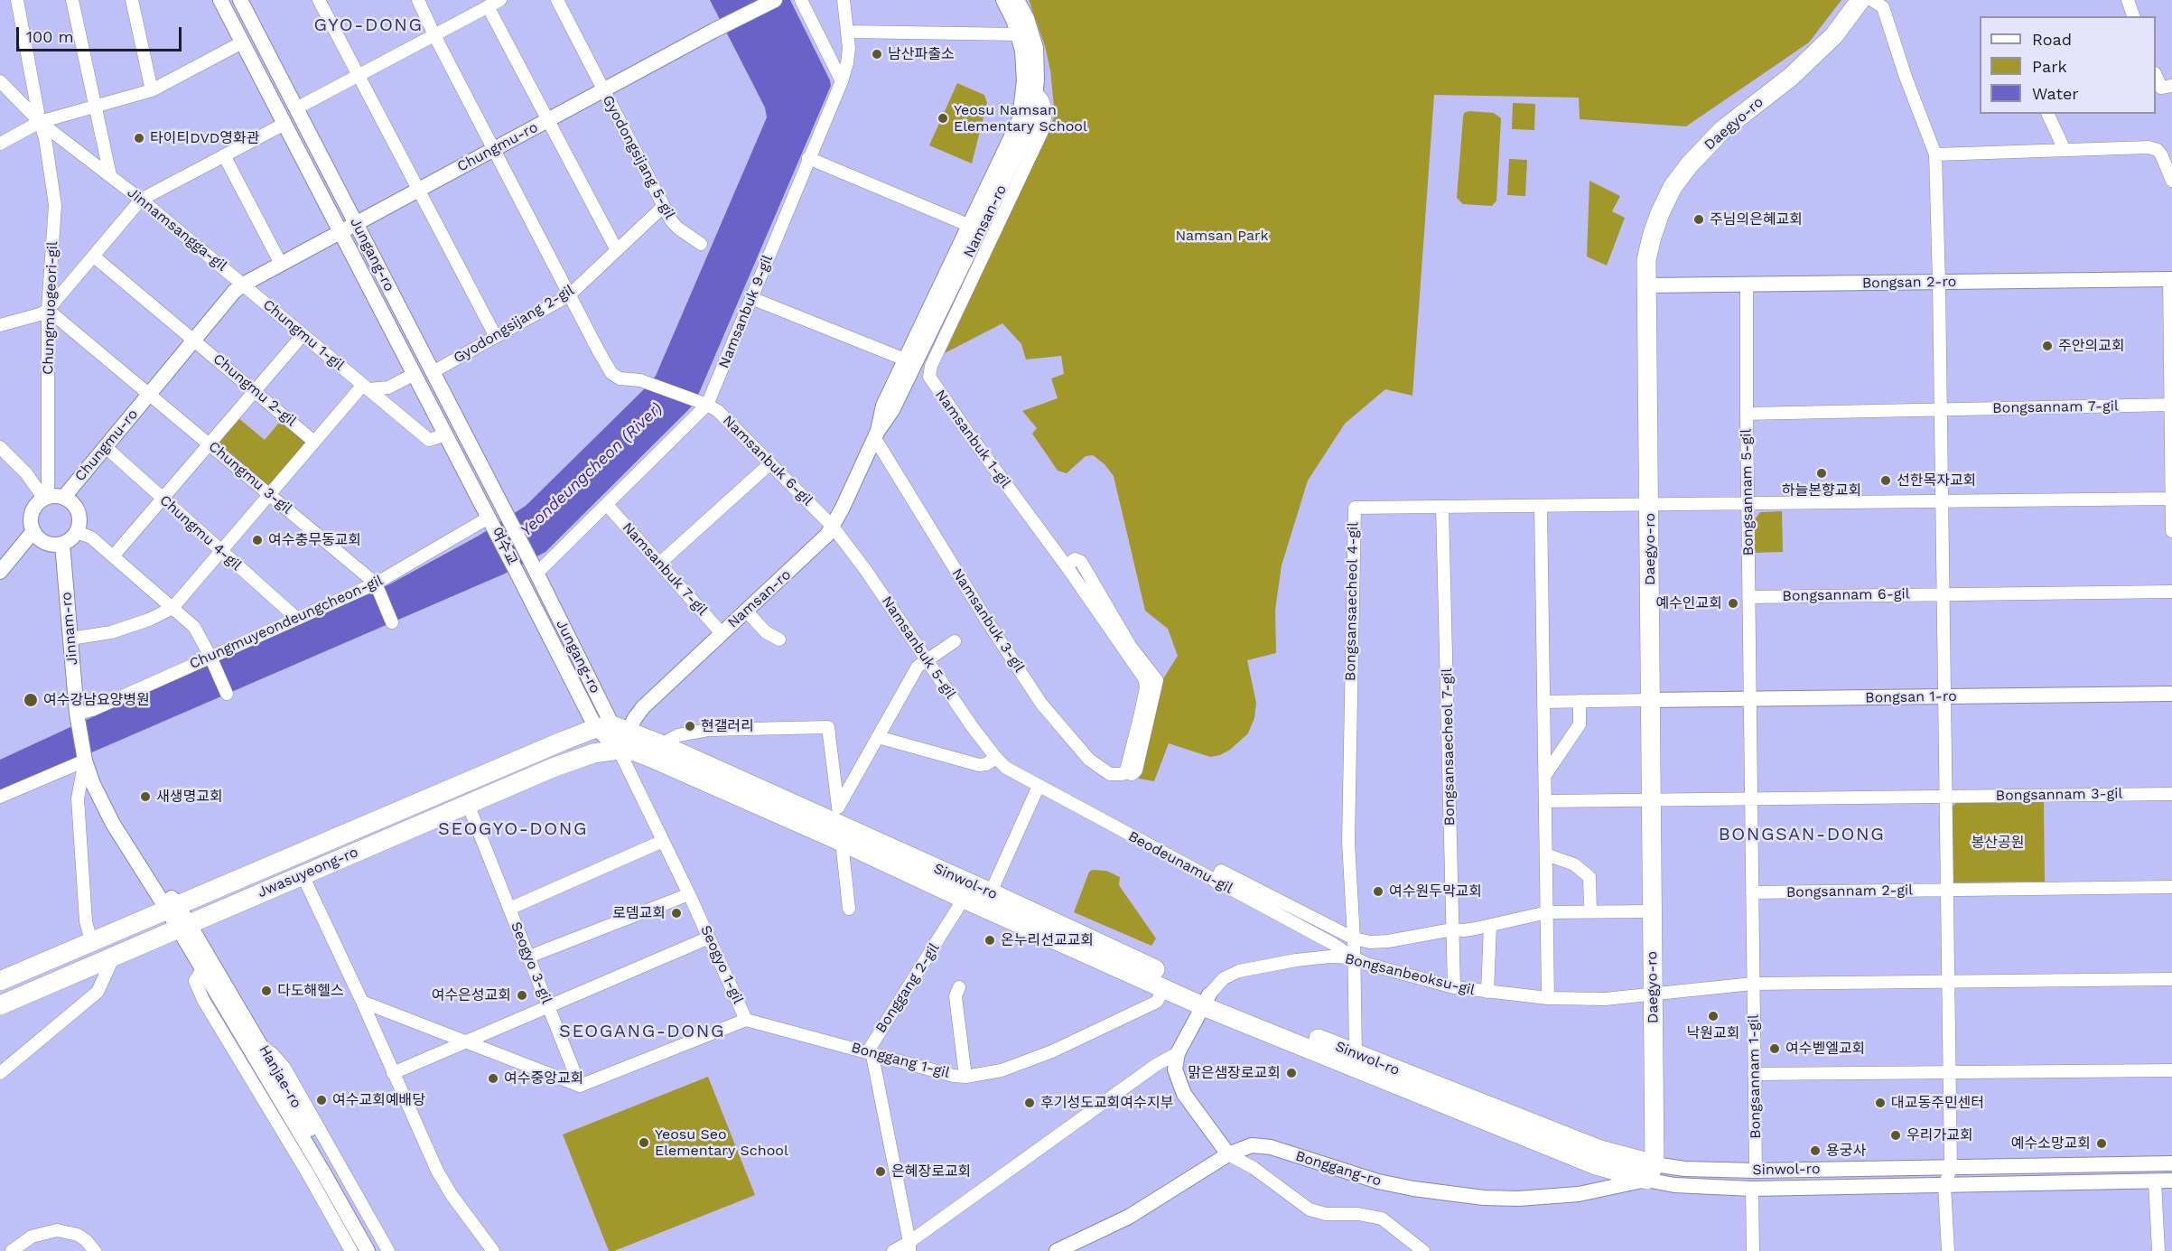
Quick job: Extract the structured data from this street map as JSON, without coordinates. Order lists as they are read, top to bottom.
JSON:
{
  "streets": {
    "main road": ["Daegyo-ro", "Jwasuyeong-ro", "Sinwol-ro"],
    "street": [
      "Chungmu-ro",
      "Gyodongsijang 5-gil",
      "Namsan-ro",
      "Jinnamsangga-gil",
      "Jungang-ro",
      "Bongsan 2-ro",
      "Chungmuogeori-gil",
      "Namsanbuk 9-gil",
      "Gyodongsijang 2-gil",
      "Chungmu 1-gil",
      "Chungmu 2-gil",
      "Bongsannam 7-gil",
      "Namsanbuk 1-gil",
      "Namsanbuk 6-gil",
      "Chungmu 3-gil",
      "Bongsannam 5-gil",
      "Chungmu 4-gil",
      "여수교",
      "Namsanbuk 7-gil",
      "Bongsannam 6-gil",
      "Bongsansaecheol 4-gil",
      "Namsanbuk 3-gil",
      "Chungmuyeondeungcheon-gil",
      "Jinnam-ro",
      "Namsanbuk 5-gil",
      "Bongsan 1-ro",
      "Bongsansaecheol 7-gil",
      "Bongsannam 3-gil",
      "Beodeunamu-gil",
      "Bongsannam 2-gil",
      "Seogyo 3-gil",
      "Seogyo 1-gil",
      "Bongsanbeoksu-gil",
      "Bonggang 2-gil",
      "Bonggang 1-gil",
      "Hanjae-ro",
      "Bongsannam 1-gil",
      "Bonggang-ro"
    ]
  },
  "crossings": [
    ["Daegyo-ro", "Bongsan 2-ro"],
    ["Daegyo-ro", "Bongsansaecheol 4-gil"],
    ["Daegyo-ro", "Bongsan 1-ro"],
    ["Daegyo-ro", "Sinwol-ro"],
    ["Daegyo-ro", "Bongsanbeoksu-gil"],
    ["Daegyo-ro", "Bonggang-ro"],
    ["Chungmu-ro", "Gyodongsijang 5-gil"],
    ["Chungmu-ro", "Jinnamsangga-gil"],
    ["Chungmu-ro", "Jungang-ro"],
    ["Chungmu-ro", "Chungmuogeori-gil"],
    ["Chungmu-ro", "Chungmu 1-gil"],
    ["Chungmu-ro", "Chungmu 2-gil"],
    ["Chungmu-ro", "Namsanbuk 6-gil"],
    ["Chungmu-ro", "Chungmu 3-gil"],
    ["Chungmu-ro", "Chungmu 4-gil"],
    ["Chungmu-ro", "여수교"],
    ["Chungmu-ro", "Jinnam-ro"],
    ["Gyodongsijang 5-gil", "Gyodongsijang 2-gil"],
    ["Namsan-ro", "Jungang-ro"],
    ["Namsan-ro", "Namsanbuk 1-gil"],
    ["Namsan-ro", "Namsanbuk 6-gil"],
    ["Namsan-ro", "여수교"],
    ["Namsan-ro", "Namsanbuk 7-gil"],
    ["Namsan-ro", "Namsanbuk 3-gil"],
    ["Namsan-ro", "Namsanbuk 5-gil"],
    ["Namsan-ro", "Jwasuyeong-ro"],
    ["Namsan-ro", "Sinwol-ro"],
    ["Jinnamsangga-gil", "Chungmuogeori-gil"],
    ["Jinnamsangga-gil", "Chungmu 1-gil"],
    ["Jungang-ro", "Namsanbuk 9-gil"],
    ["Jungang-ro", "Gyodongsijang 2-gil"],
    ["Jungang-ro", "여수교"],
    ["Jungang-ro", "Jwasuyeong-ro"],
    ["Jungang-ro", "Sinwol-ro"],
    ["Jungang-ro", "Seogyo 1-gil"],
    ["Bongsan 2-ro", "Bongsannam 5-gil"],
    ["Chungmuogeori-gil", "Jinnam-ro"],
    ["Namsanbuk 9-gil", "Namsanbuk 6-gil"],
    ["Namsanbuk 9-gil", "여수교"],
    ["Namsanbuk 9-gil", "Namsanbuk 7-gil"],
    ["Gyodongsijang 2-gil", "Namsanbuk 6-gil"],
    ["Chungmu 1-gil", "여수교"],
    ["Namsanbuk 1-gil", "Namsanbuk 3-gil"],
    ["Namsanbuk 6-gil", "Namsanbuk 5-gil"],
    ["Chungmu 3-gil", "Chungmuyeondeungcheon-gil"],
    ["Bongsannam 5-gil", "Bongsannam 6-gil"],
    ["Bongsannam 5-gil", "Bongsansaecheol 4-gil"],
    ["Bongsannam 5-gil", "Bongsan 1-ro"],
    ["Bongsannam 5-gil", "Bongsannam 1-gil"],
    ["Chungmu 4-gil", "Chungmuyeondeungcheon-gil"],
    ["여수교", "Chungmuyeondeungcheon-gil"],
    ["여수교", "Jwasuyeong-ro"],
    ["여수교", "Sinwol-ro"],
    ["Bongsansaecheol 4-gil", "Bongsansaecheol 7-gil"],
    ["Bongsansaecheol 4-gil", "Beodeunamu-gil"],
    ["Bongsansaecheol 4-gil", "Sinwol-ro"],
    ["Bongsansaecheol 4-gil", "Bongsanbeoksu-gil"],
    ["Chungmuyeondeungcheon-gil", "Jinnam-ro"],
    ["Namsanbuk 5-gil", "Beodeunamu-gil"],
    ["Bongsan 1-ro", "Bongsannam 1-gil"],
    ["Bongsansaecheol 7-gil", "Bongsanbeoksu-gil"],
    ["Beodeunamu-gil", "Bongsanbeoksu-gil"],
    ["Jwasuyeong-ro", "Sinwol-ro"],
    ["Jwasuyeong-ro", "Seogyo 3-gil"],
    ["Jwasuyeong-ro", "Seogyo 1-gil"],
    ["Jwasuyeong-ro", "Hanjae-ro"],
    ["Sinwol-ro", "Seogyo 1-gil"],
    ["Sinwol-ro", "Bongsanbeoksu-gil"],
    ["Sinwol-ro", "Bonggang 2-gil"],
    ["Sinwol-ro", "Bonggang 1-gil"],
    ["Sinwol-ro", "Bongsannam 1-gil"],
    ["Sinwol-ro", "Bonggang-ro"],
    ["Bongsannam 2-gil", "Bongsannam 1-gil"],
    ["Seogyo 3-gil", "Seogyo 1-gil"],
    ["Seogyo 1-gil", "Bonggang 1-gil"],
    ["Bonggang 2-gil", "Bonggang 1-gil"]
  ],
  "districts": [
    "GYO-DONG",
    "SEOGYO-DONG",
    "BONGSAN-DONG",
    "SEOGANG-DONG"
  ],
  "water": ["Yeondeungcheon (River)"],
  "parks": ["Namsan Park", "봉산공원"],
  "places": [
    "남산파출소",
    "Yeosu Namsan Elementary School",
    "타이티DVD영화관",
    "주님의은혜교회",
    "주안의교회",
    "하늘본향교회",
    "선한목자교회",
    "여수충무동교회",
    "예수인교회",
    "여수강남요양병원",
    "현갤러리",
    "새생명교회",
    "여수원두막교회",
    "로뎀교회",
    "온누리선교교회",
    "다도해헬스",
    "여수은성교회",
    "낙원교회",
    "여수벧엘교회",
    "맑은샘장로교회",
    "여수중앙교회",
    "여수교회예배당",
    "후기성도교회여수지부",
    "대교동주민센터",
    "우리가교회",
    "Yeosu Seo Elementary School",
    "예수소망교회",
    "용궁사",
    "은혜장로교회"
  ],
  "legend": ["Road", "Park", "Water"],
  "scale_bar": "100 m"
}
